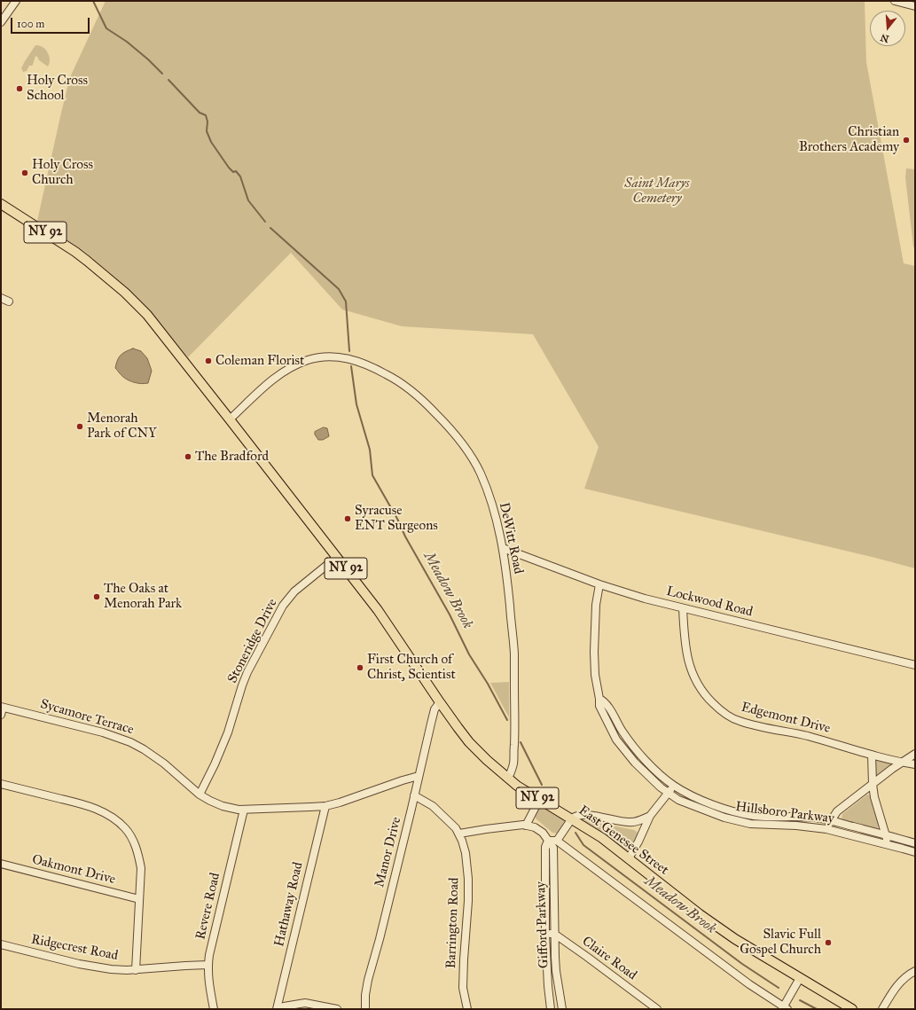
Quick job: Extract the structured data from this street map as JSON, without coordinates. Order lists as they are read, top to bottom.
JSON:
{
  "streets": {
    "main road": ["NY 92", "East Genesee Street"],
    "street": [
      "DeWitt Road",
      "Lockwood Road",
      "Stoneridge Drive",
      "Sycamore Terrace",
      "Edgemont Drive",
      "Hillsboro Parkway",
      "Manor Drive",
      "Oakmont Drive",
      "Hathaway Road",
      "Revere Road",
      "Barrington Road",
      "Gifford Parkway",
      "Ridgecrest Road",
      "Claire Road"
    ]
  },
  "crossings": [
    ["DeWitt Road", "Lockwood Road"],
    ["DeWitt Road", "East Genesee Street"],
    ["Lockwood Road", "Edgemont Drive"],
    ["Lockwood Road", "Hillsboro Parkway"],
    ["Stoneridge Drive", "Sycamore Terrace"],
    ["Stoneridge Drive", "East Genesee Street"],
    ["Sycamore Terrace", "Manor Drive"],
    ["Sycamore Terrace", "Hathaway Road"],
    ["Sycamore Terrace", "Revere Road"],
    ["East Genesee Street", "Manor Drive"],
    ["Manor Drive", "Barrington Road"],
    ["Revere Road", "Ridgecrest Road"],
    ["Gifford Parkway", "Claire Road"]
  ],
  "water": ["Meadow Brook"],
  "parks": ["Saint Marys Cemetery"],
  "places": [
    "Holy Cross School",
    "Christian Brothers Academy",
    "Holy Cross Church",
    "Coleman Florist",
    "Menorah Park of CNY",
    "The Bradford",
    "Syracuse ENT Surgeons",
    "The Oaks at Menorah Park",
    "First Church of Christ, Scientist",
    "Slavic Full Gospel Church"
  ],
  "scale_bar": "100 m",
  "north": "bottom"
}
